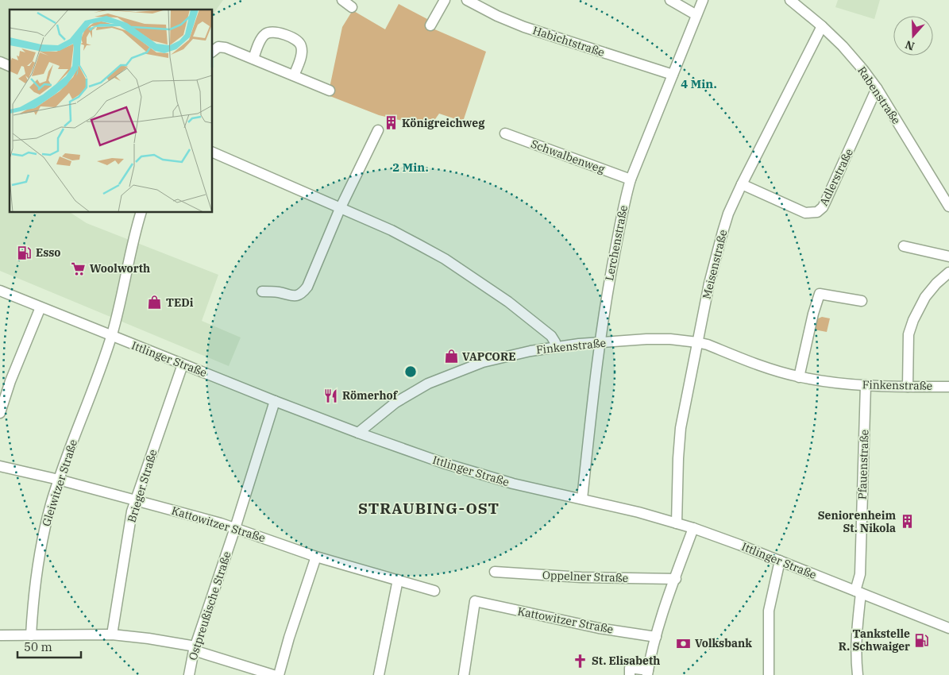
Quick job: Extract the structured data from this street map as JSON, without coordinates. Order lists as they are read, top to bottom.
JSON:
{
  "streets": {
    "street": [
      "Habichtstraße",
      "Rabenstraße",
      "Schwalbenweg",
      "Adlerstraße",
      "Lerchenstraße",
      "Meisenstraße",
      "Finkenstraße",
      "Ittlinger Straße",
      "Pfauenstraße",
      "Gleiwitzer Straße",
      "Brieger Straße",
      "Kattowitzer Straße",
      "Oppelner Straße",
      "Ostpreußische Straße"
    ]
  },
  "crossings": [
    ["Habichtstraße", "Lerchenstraße"],
    ["Rabenstraße", "Adlerstraße"],
    ["Rabenstraße", "Meisenstraße"],
    ["Schwalbenweg", "Lerchenstraße"],
    ["Adlerstraße", "Meisenstraße"],
    ["Lerchenstraße", "Finkenstraße"],
    ["Lerchenstraße", "Ittlinger Straße"],
    ["Meisenstraße", "Finkenstraße"],
    ["Meisenstraße", "Ittlinger Straße"],
    ["Finkenstraße", "Ittlinger Straße"],
    ["Finkenstraße", "Pfauenstraße"],
    ["Ittlinger Straße", "Pfauenstraße"],
    ["Ittlinger Straße", "Gleiwitzer Straße"],
    ["Ittlinger Straße", "Brieger Straße"],
    ["Ittlinger Straße", "Ostpreußische Straße"],
    ["Gleiwitzer Straße", "Kattowitzer Straße"],
    ["Brieger Straße", "Kattowitzer Straße"],
    ["Kattowitzer Straße", "Ostpreußische Straße"]
  ],
  "districts": ["STRAUBING-OST"],
  "places": {
    "building": ["Königreichweg", "Seniorenheim St. Nikola"],
    "fuel station": ["Esso", "Tankstelle R. Schwaiger"],
    "supermarket": ["Woolworth"],
    "shop": ["TEDi", "VAPCORE"],
    "restaurant": ["Römerhof"],
    "bank": ["Volksbank"],
    "church": ["St. Elisabeth"]
  },
  "scale_bar": "50 m",
  "north": "bottom",
  "rings": ["4 Min.", "2 Min."]
}
